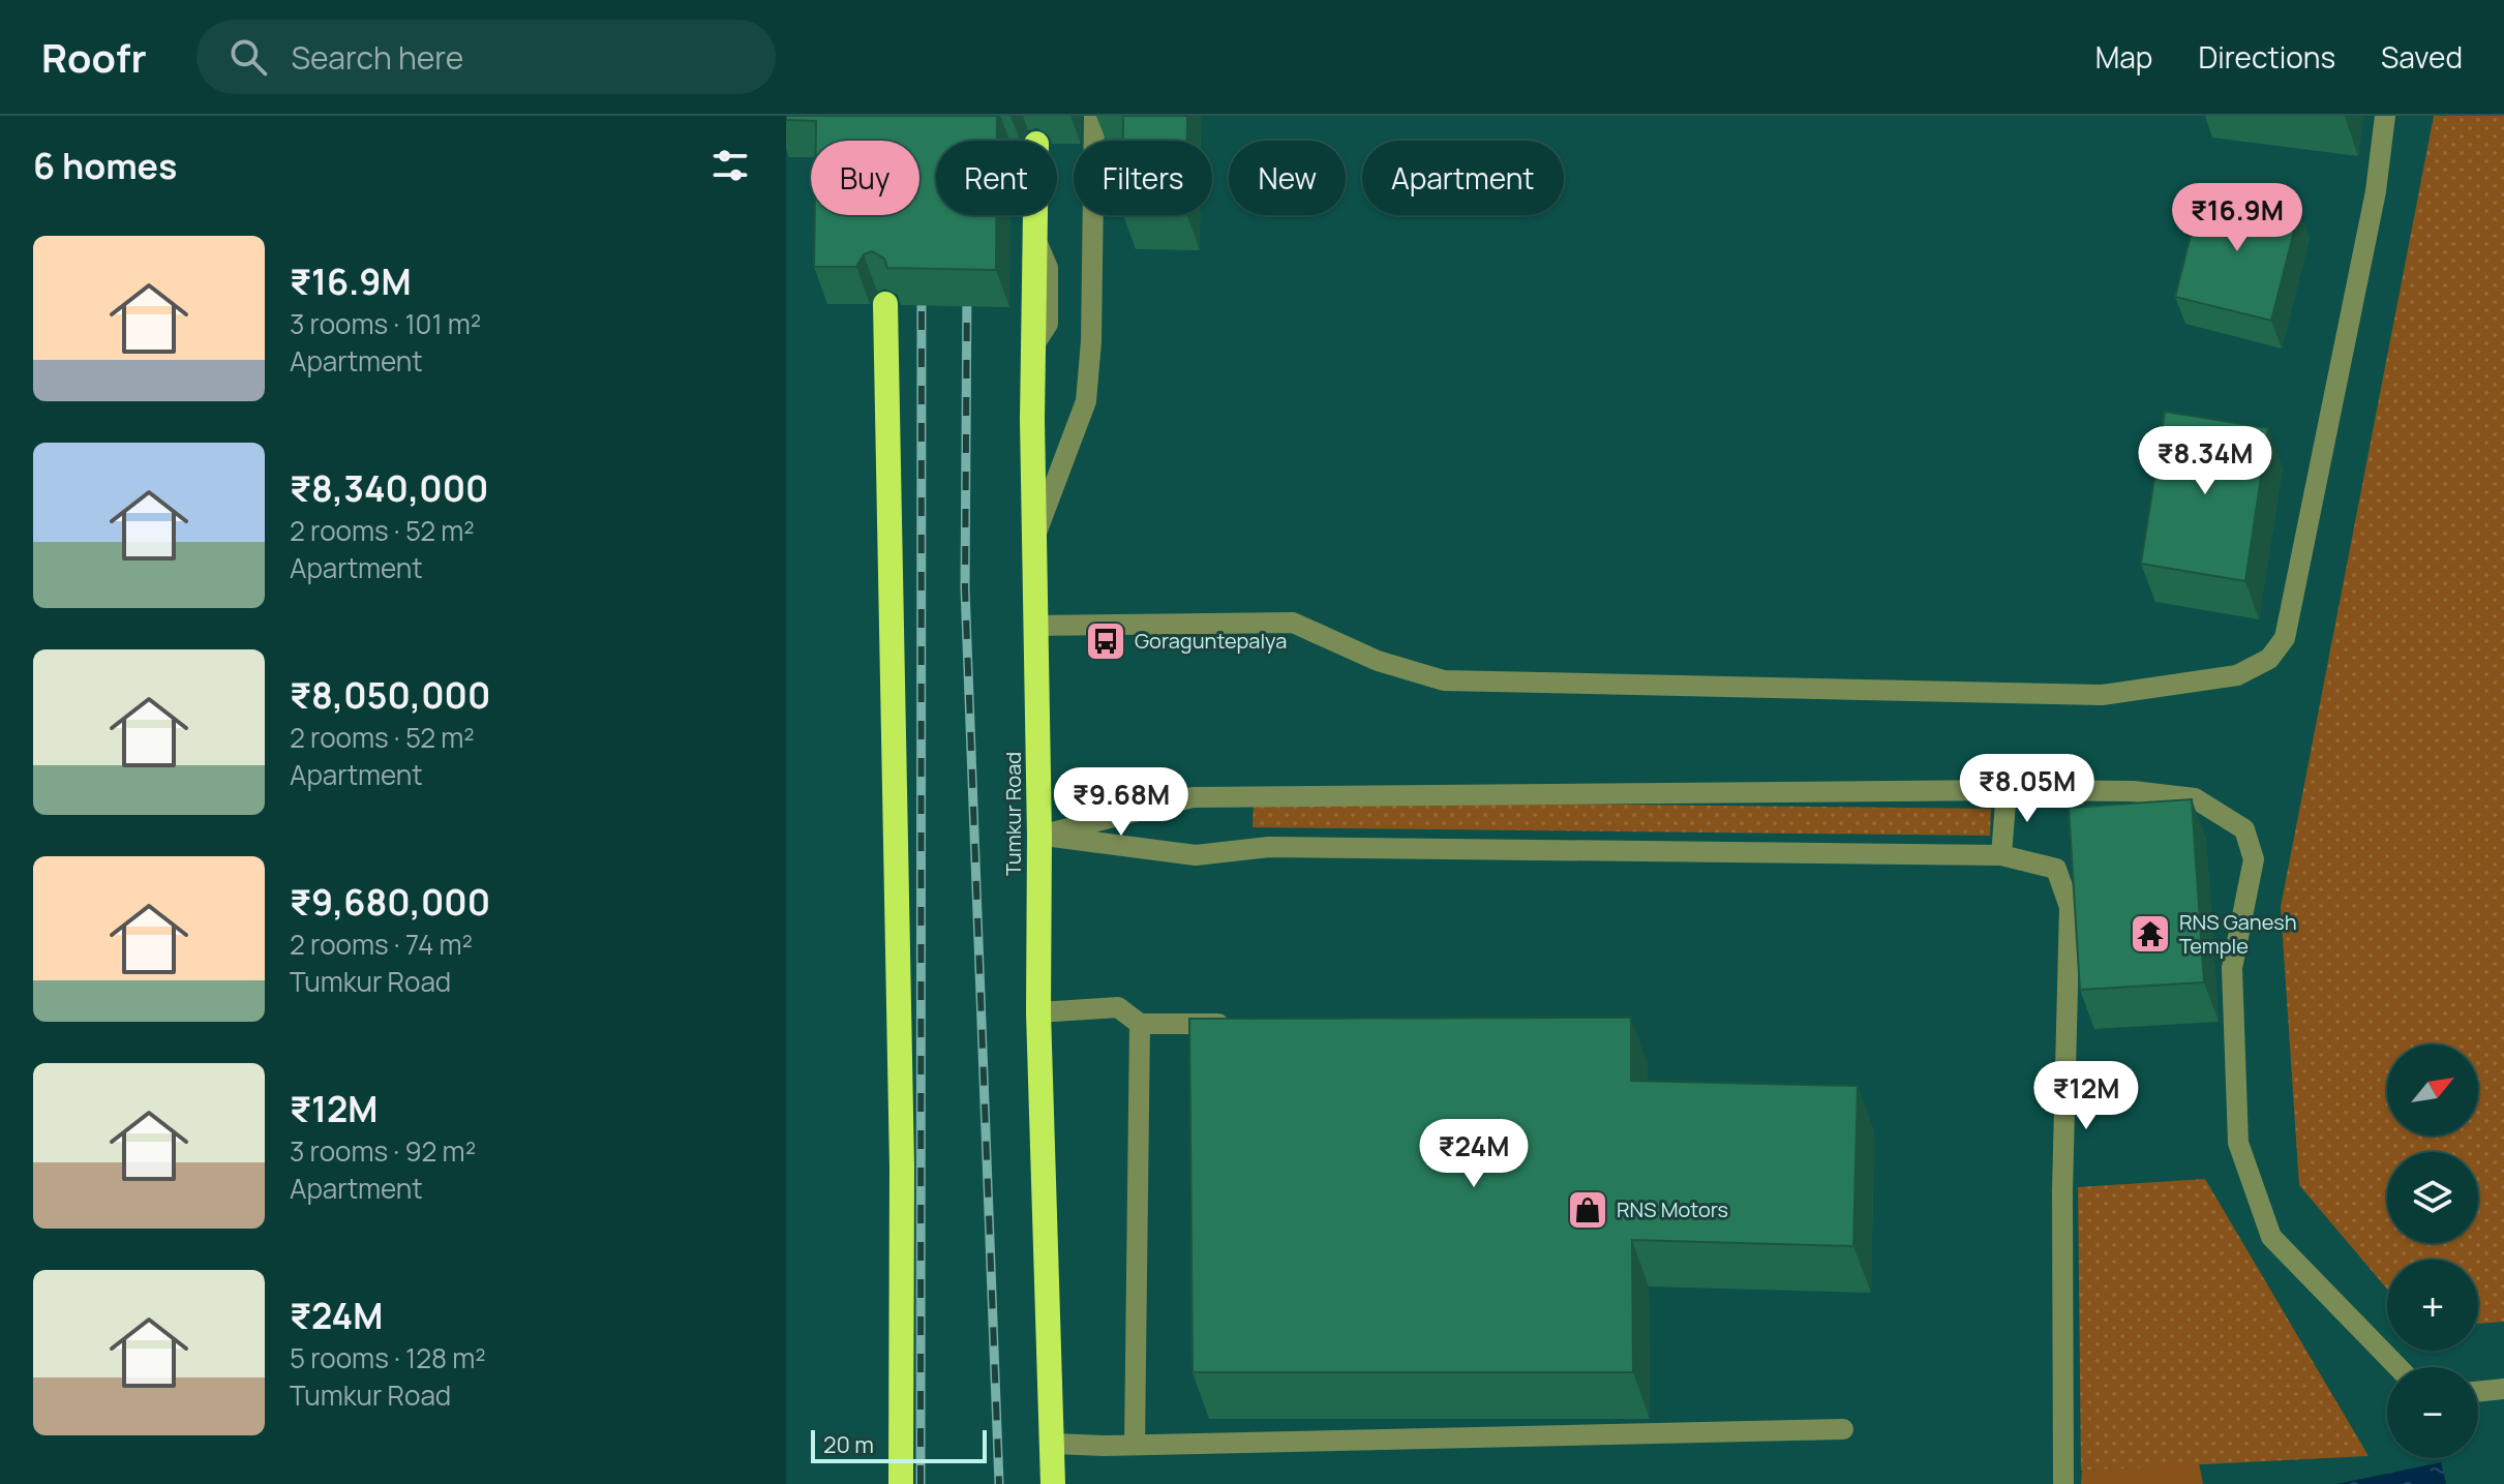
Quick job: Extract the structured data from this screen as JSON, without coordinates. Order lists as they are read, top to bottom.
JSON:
{
  "streets": {
    "highway": ["Tumkur Road"]
  },
  "places": {
    "bus stop": ["Goraguntepalya"],
    "temple": ["RNS Ganesh Temple"],
    "shop": ["RNS Motors"]
  },
  "scale_bar": "20 m",
  "north": "top right",
  "page": {
    "header": "Roofr",
    "search": "Search here",
    "nav": ["Map", "Directions", "Saved"],
    "heading": "6 homes",
    "chip": [
      "Buy",
      "Rent",
      "Filters",
      "New",
      "Apartment"
    ],
    "price": [
      "₹16.9M",
      "₹8.34M",
      "₹8.05M",
      "₹9.68M",
      "₹12M",
      "₹24M"
    ],
    "list": [
      {
        "name": "₹16.9M",
        "note": "3 rooms · 101 m² · Apartment"
      },
      {
        "name": "₹8,340,000",
        "note": "2 rooms · 52 m² · Apartment"
      },
      {
        "name": "₹8,050,000",
        "note": "2 rooms · 52 m² · Apartment"
      },
      {
        "name": "₹9,680,000",
        "note": "2 rooms · 74 m² · Tumkur Road"
      },
      {
        "name": "₹12M",
        "note": "3 rooms · 92 m² · Apartment"
      },
      {
        "name": "₹24M",
        "note": "5 rooms · 128 m² · Tumkur Road"
      }
    ],
    "map_buttons": ["+", "−"],
    "scale": "20 m"
  }
}
